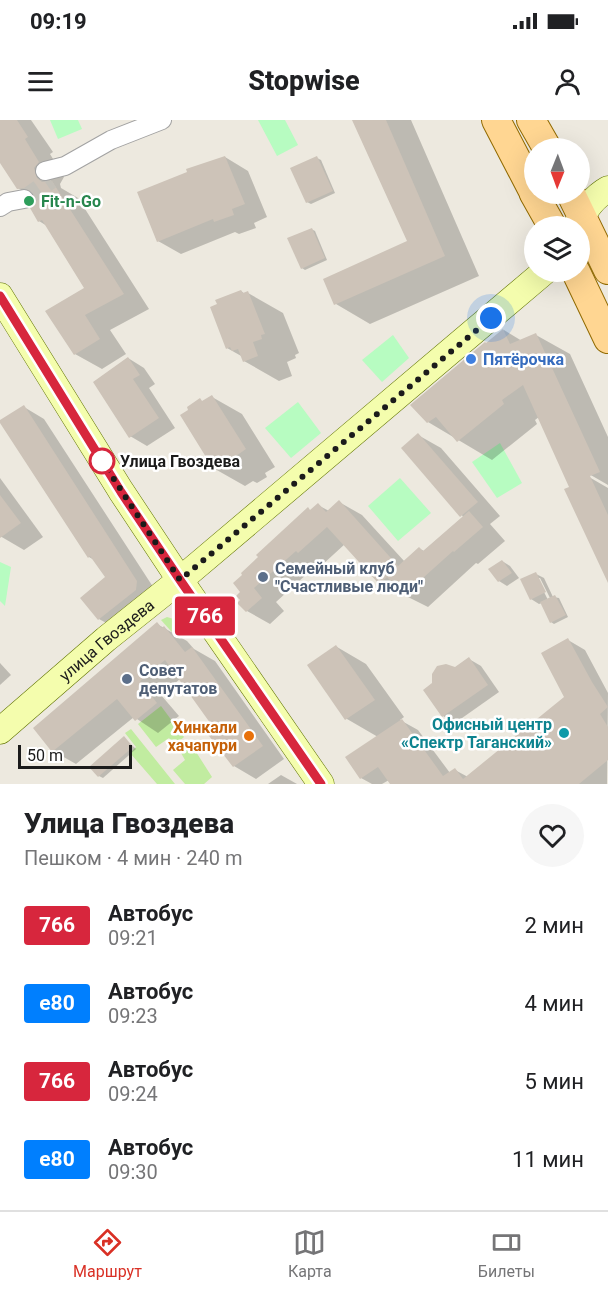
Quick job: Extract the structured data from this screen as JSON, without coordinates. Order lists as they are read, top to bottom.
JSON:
{
  "streets": {
    "street": ["улица Гвоздева"]
  },
  "places": [
    "Fit-n-Go",
    "Пятёрочка",
    "Улица Гвоздева",
    "Семейный клуб \"Счастливые люди\"",
    "Совет депутатов",
    "Офисный центр «Спектр Таганский»",
    "Хинкали хачапури"
  ],
  "lines": ["bus line 766"],
  "scale_bar": "50 m",
  "north": "bottom",
  "page": {
    "status": "09:19",
    "header": "Stopwise",
    "on_map": "766",
    "scale": "50 m",
    "heading": ["Улица Гвоздева", "Пешком · 4 мин · 240 m"],
    "list": [
      {
        "mark": "766",
        "name": "Автобус",
        "note": "09:21",
        "value": "2 мин"
      },
      {
        "mark": "е80",
        "name": "Автобус",
        "note": "09:23",
        "value": "4 мин"
      },
      {
        "mark": "766",
        "name": "Автобус",
        "note": "09:24",
        "value": "5 мин"
      },
      {
        "mark": "е80",
        "name": "Автобус",
        "note": "09:30",
        "value": "11 мин"
      }
    ],
    "tabs": ["Маршрут", "Карта", "Билеты"]
  }
}
